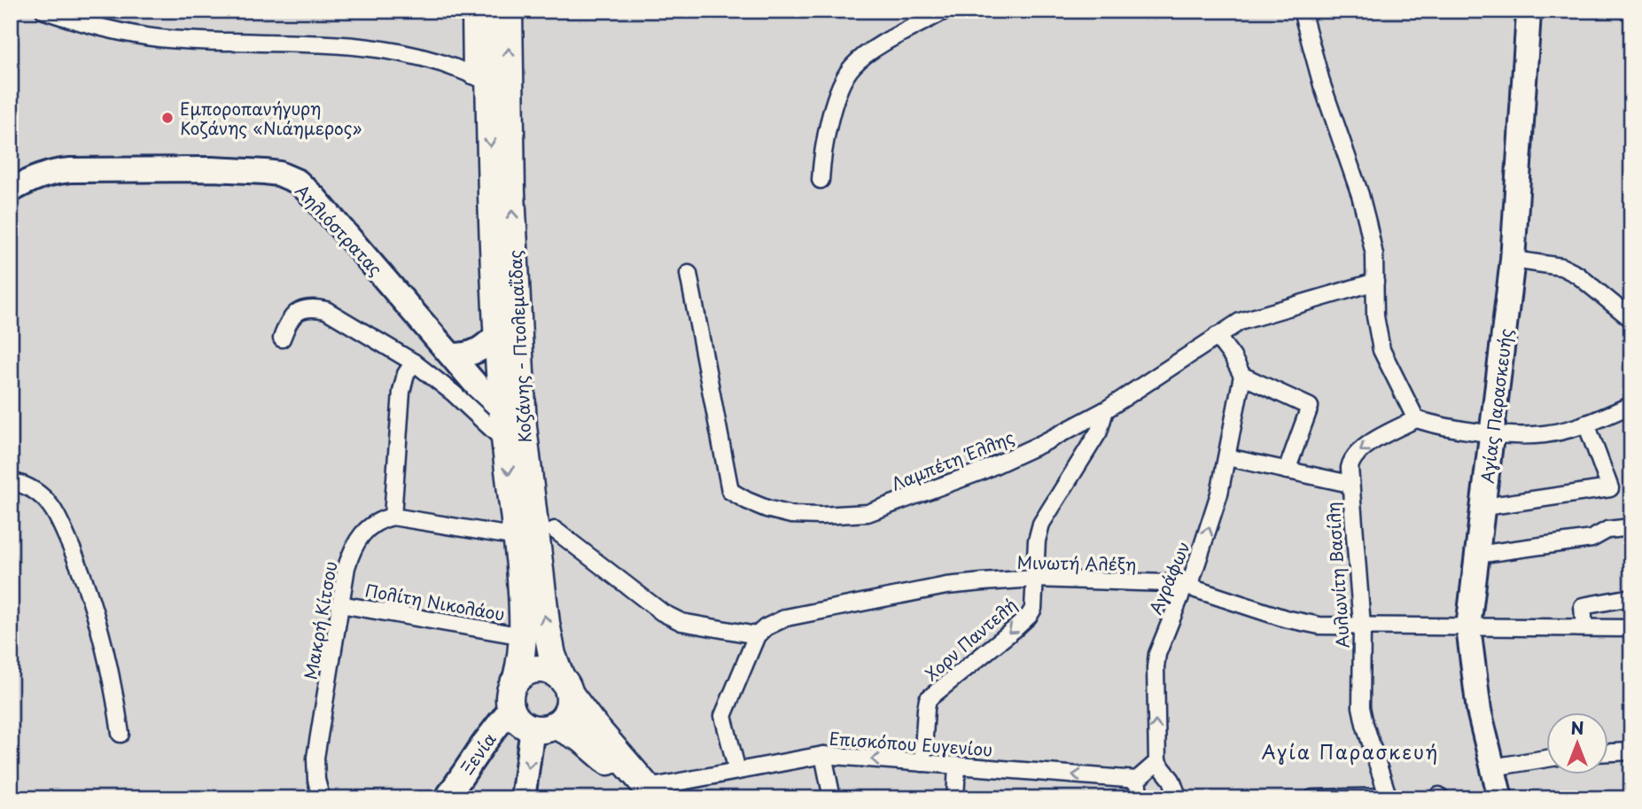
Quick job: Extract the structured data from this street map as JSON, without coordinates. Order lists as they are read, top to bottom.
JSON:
{
  "streets": {
    "main road": ["Κοζάνης - Πτολεμαΐδας"],
    "street": [
      "Αηλιόστρατας",
      "Αγίας Παρασκευής",
      "Λαμπέτη Έλλης",
      "Μινωτή Αλέξη",
      "Αυλωνίτη Βασίλη",
      "Αγράφων",
      "Πολίτη Νικολάου",
      "Μακρή Κίτσου",
      "Χορν Παντελή",
      "Επισκόπου Ευγενίου",
      "Ξενία"
    ]
  },
  "crossings": [
    ["Αηλιόστρατας", "Κοζάνης - Πτολεμαΐδας"],
    ["Κοζάνης - Πτολεμαΐδας", "Πολίτη Νικολάου"],
    ["Κοζάνης - Πτολεμαΐδας", "Επισκόπου Ευγενίου"],
    ["Κοζάνης - Πτολεμαΐδας", "Ξενία"],
    ["Αγίας Παρασκευής", "Μινωτή Αλέξη"],
    ["Λαμπέτη Έλλης", "Χορν Παντελή"],
    ["Μινωτή Αλέξη", "Αυλωνίτη Βασίλη"],
    ["Μινωτή Αλέξη", "Αγράφων"],
    ["Μινωτή Αλέξη", "Χορν Παντελή"],
    ["Πολίτη Νικολάου", "Μακρή Κίτσου"],
    ["Χορν Παντελή", "Επισκόπου Ευγενίου"]
  ],
  "one_way": ["Αγράφων", "Χορν Παντελή", "Επισκόπου Ευγενίου"],
  "districts": ["Αγία Παρασκευή"],
  "places": ["Εμποροπανήγυρη Κοζάνης «Νιάημερος»"],
  "north": "top"
}
